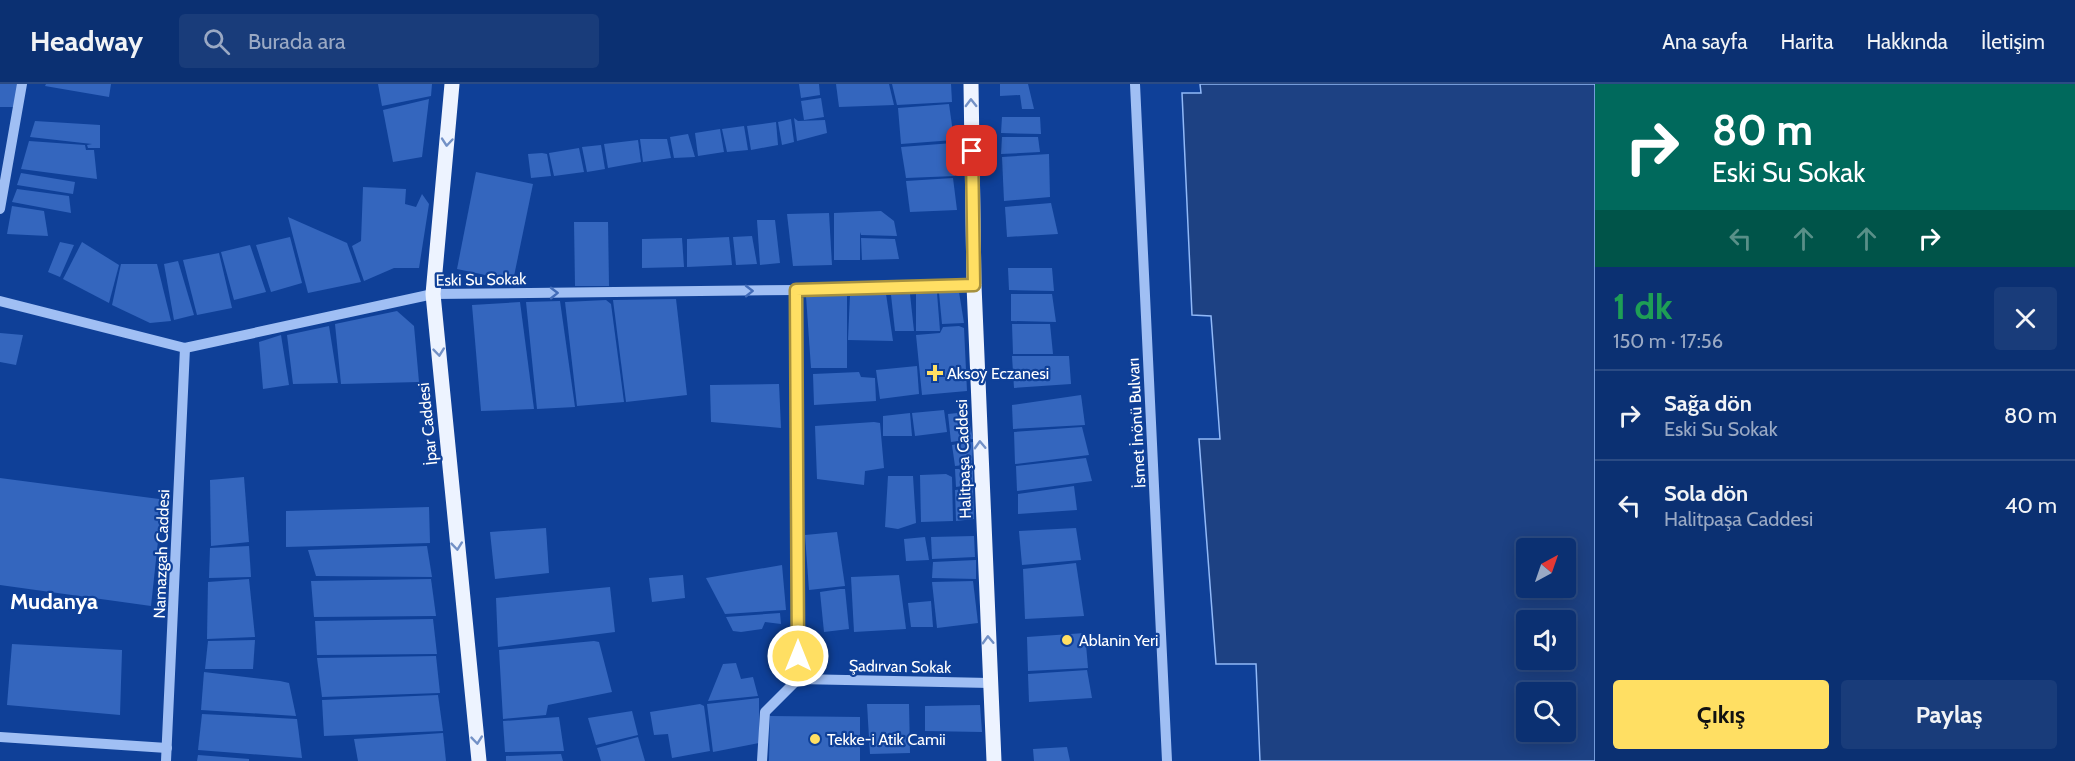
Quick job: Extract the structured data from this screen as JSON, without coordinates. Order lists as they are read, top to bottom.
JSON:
{
  "streets": {
    "main road": ["İpar Caddesi", "Halitpaşa Caddesi"],
    "street": [
      "Eski Su Sokak",
      "İsmet İnönü Bulvarı",
      "Namazgah Caddesi",
      "Şadırvan Sokak"
    ]
  },
  "crossings": [
    ["Eski Su Sokak", "İpar Caddesi"],
    ["Eski Su Sokak", "Halitpaşa Caddesi"],
    ["Eski Su Sokak", "Namazgah Caddesi"],
    ["Halitpaşa Caddesi", "Şadırvan Sokak"]
  ],
  "one_way": ["Eski Su Sokak", "İpar Caddesi", "Halitpaşa Caddesi"],
  "districts": ["Mudanya"],
  "places": {
    "health": ["Aksoy Eczanesi"],
    "other": ["Ablanin Yeri", "Tekke-i Atik Camii"]
  },
  "north": "top right",
  "page": {
    "header": "Headway",
    "search": "Burada ara",
    "nav": [
      "Ana sayfa",
      "Harita",
      "Hakkında",
      "İletişim"
    ],
    "turn": ["80 m", "Eski Su Sokak"],
    "heading": ["1 dk", "150 m · 17:56"],
    "list": [
      {
        "name": "Sağa dön",
        "note": "Eski Su Sokak",
        "value": "80 m"
      },
      {
        "name": "Sola dön",
        "note": "Halitpaşa Caddesi",
        "value": "40 m"
      }
    ],
    "buttons": ["Çıkış", "Paylaş"]
  }
}
